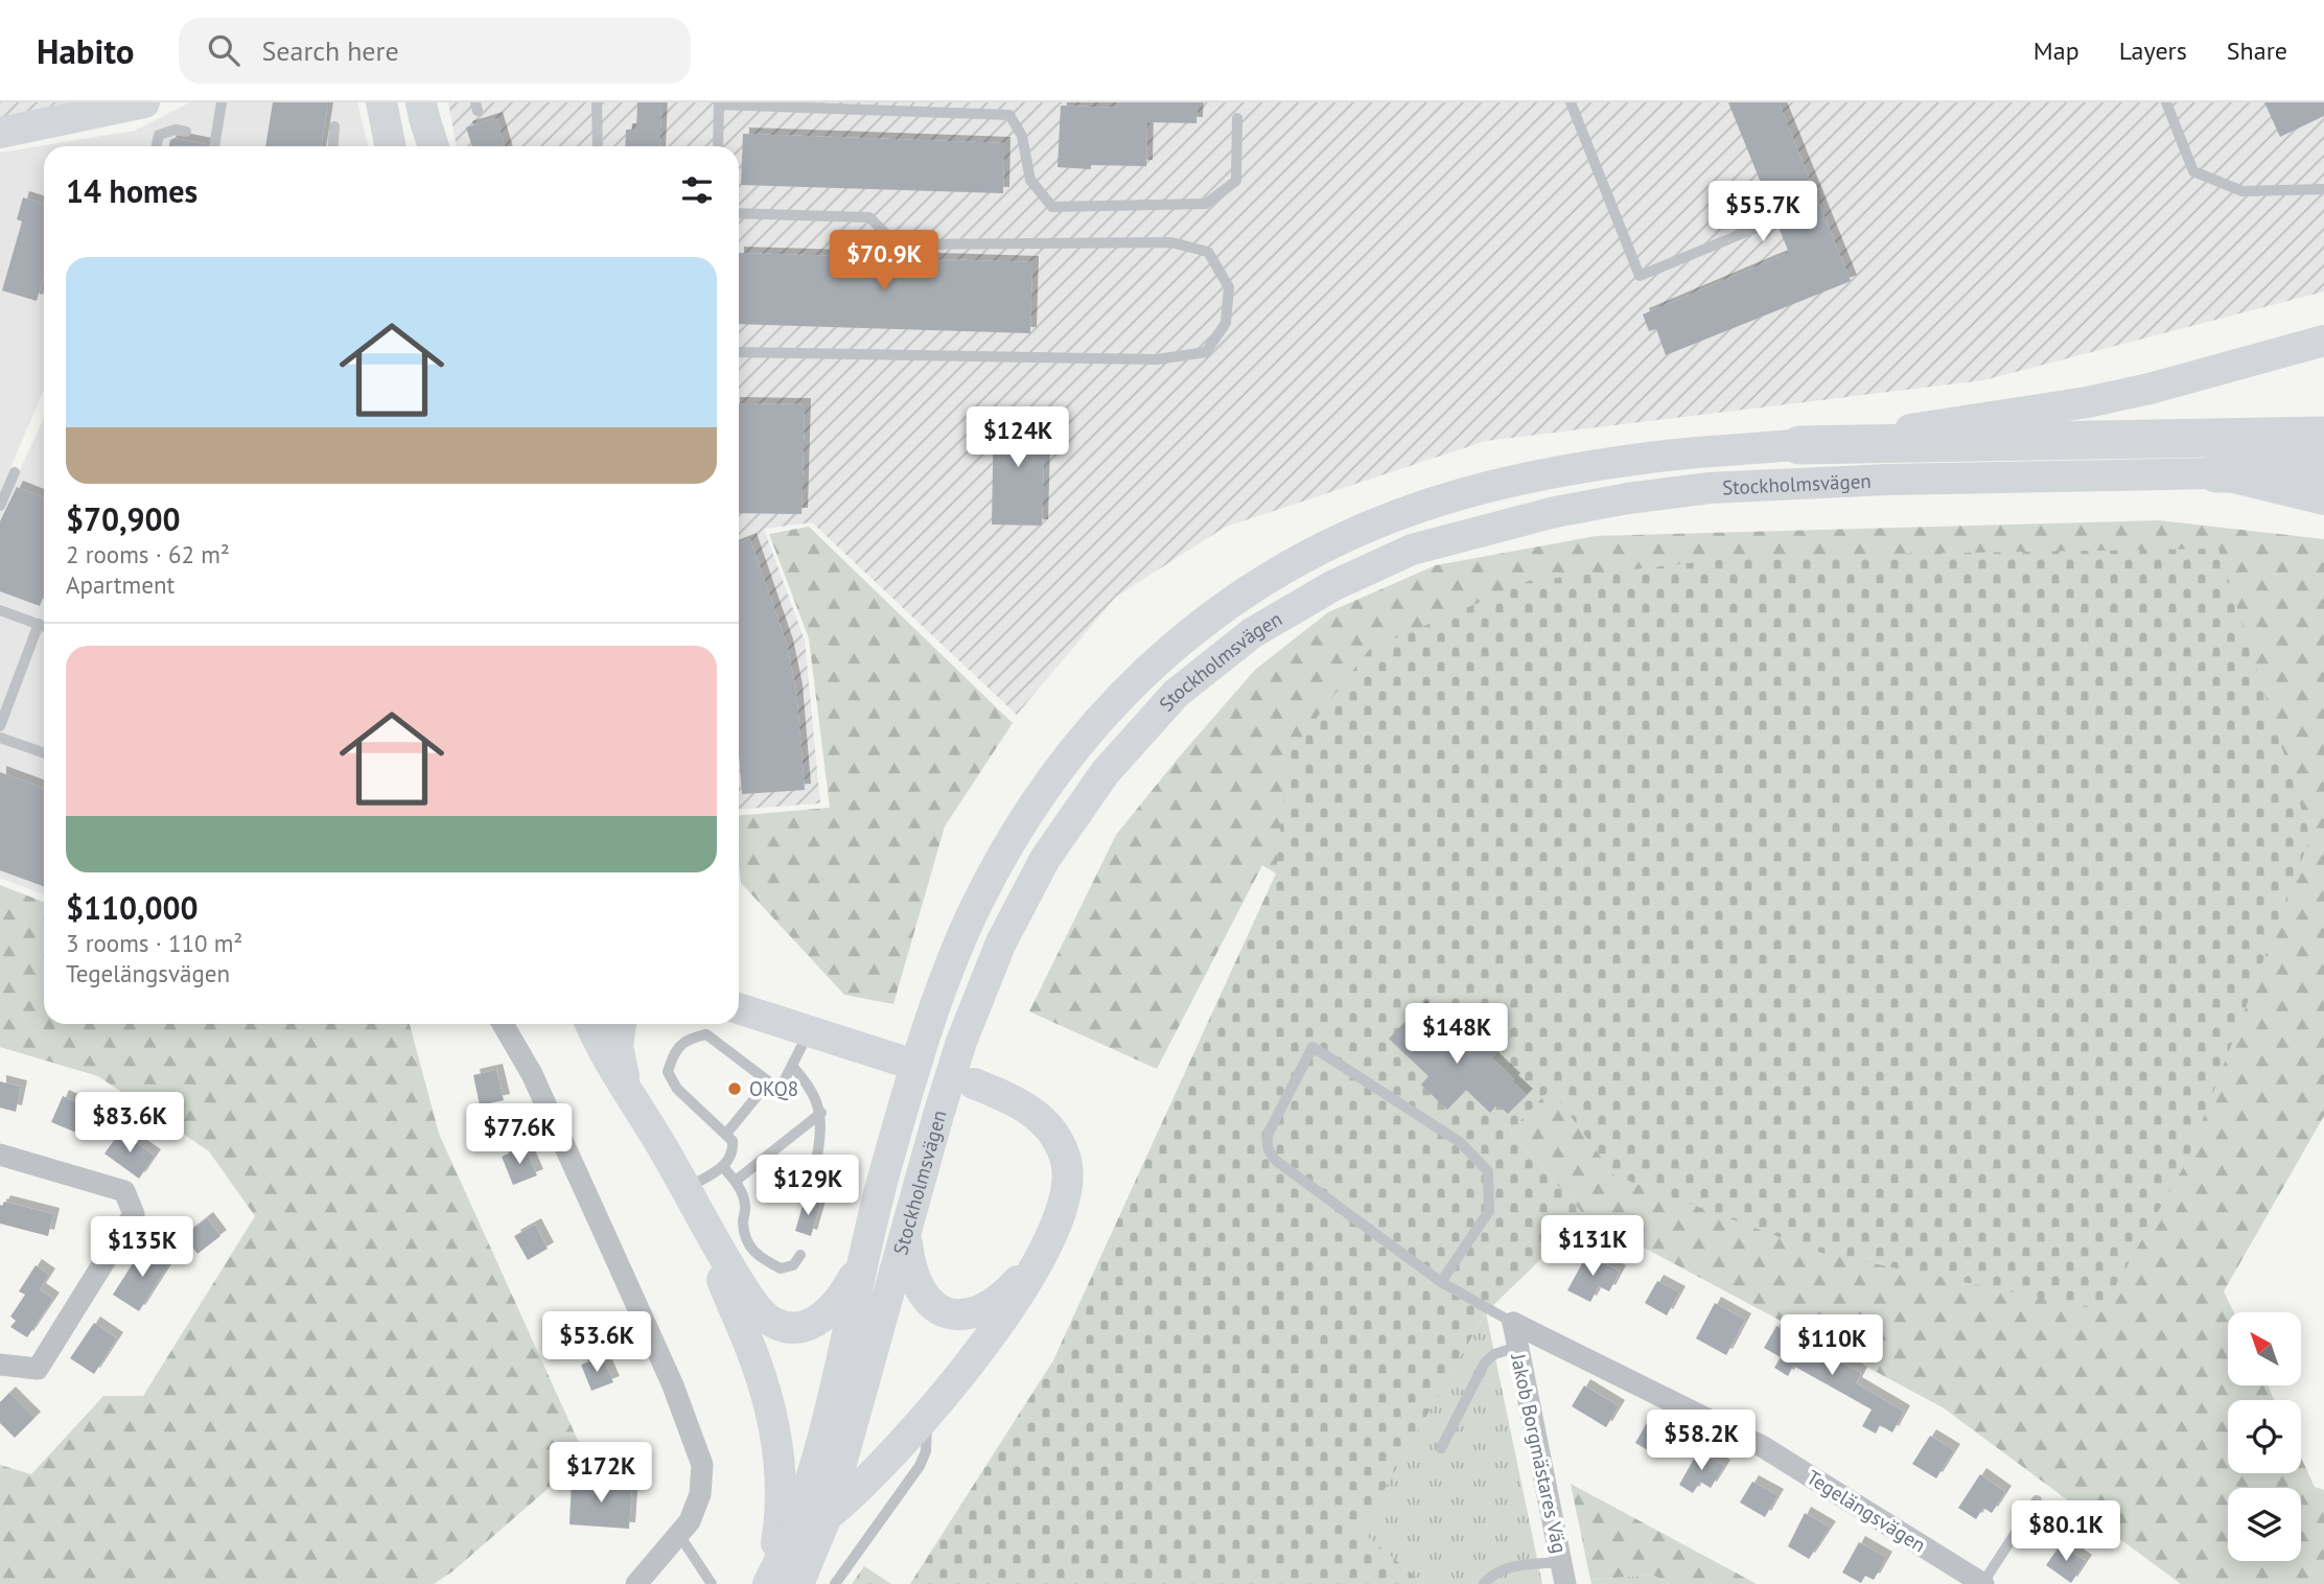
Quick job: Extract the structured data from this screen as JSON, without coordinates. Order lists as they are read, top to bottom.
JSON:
{
  "streets": {
    "main road": ["Stockholmsvägen"],
    "street": ["Jakob Borgmästares Väg", "Tegelängsvägen"]
  },
  "crossings": [
    ["Jakob Borgmästares Väg", "Tegelängsvägen"]
  ],
  "places": ["OKQ8"],
  "north": "top left",
  "page": {
    "header": "Habito",
    "search": "Search here",
    "nav": ["Map", "Layers", "Share"],
    "heading": "14 homes",
    "price": [
      "$55.7K",
      "$70.9K",
      "$124K",
      "$148K",
      "$83.6K",
      "$77.6K",
      "$129K",
      "$131K",
      "$135K",
      "$53.6K",
      "$110K",
      "$58.2K",
      "$172K",
      "$80.1K"
    ],
    "list": [
      {
        "name": "$70,900",
        "note": "2 rooms · 62 m² · Apartment"
      },
      {
        "name": "$110,000",
        "note": "3 rooms · 110 m² · Tegelängsvägen"
      }
    ]
  }
}
